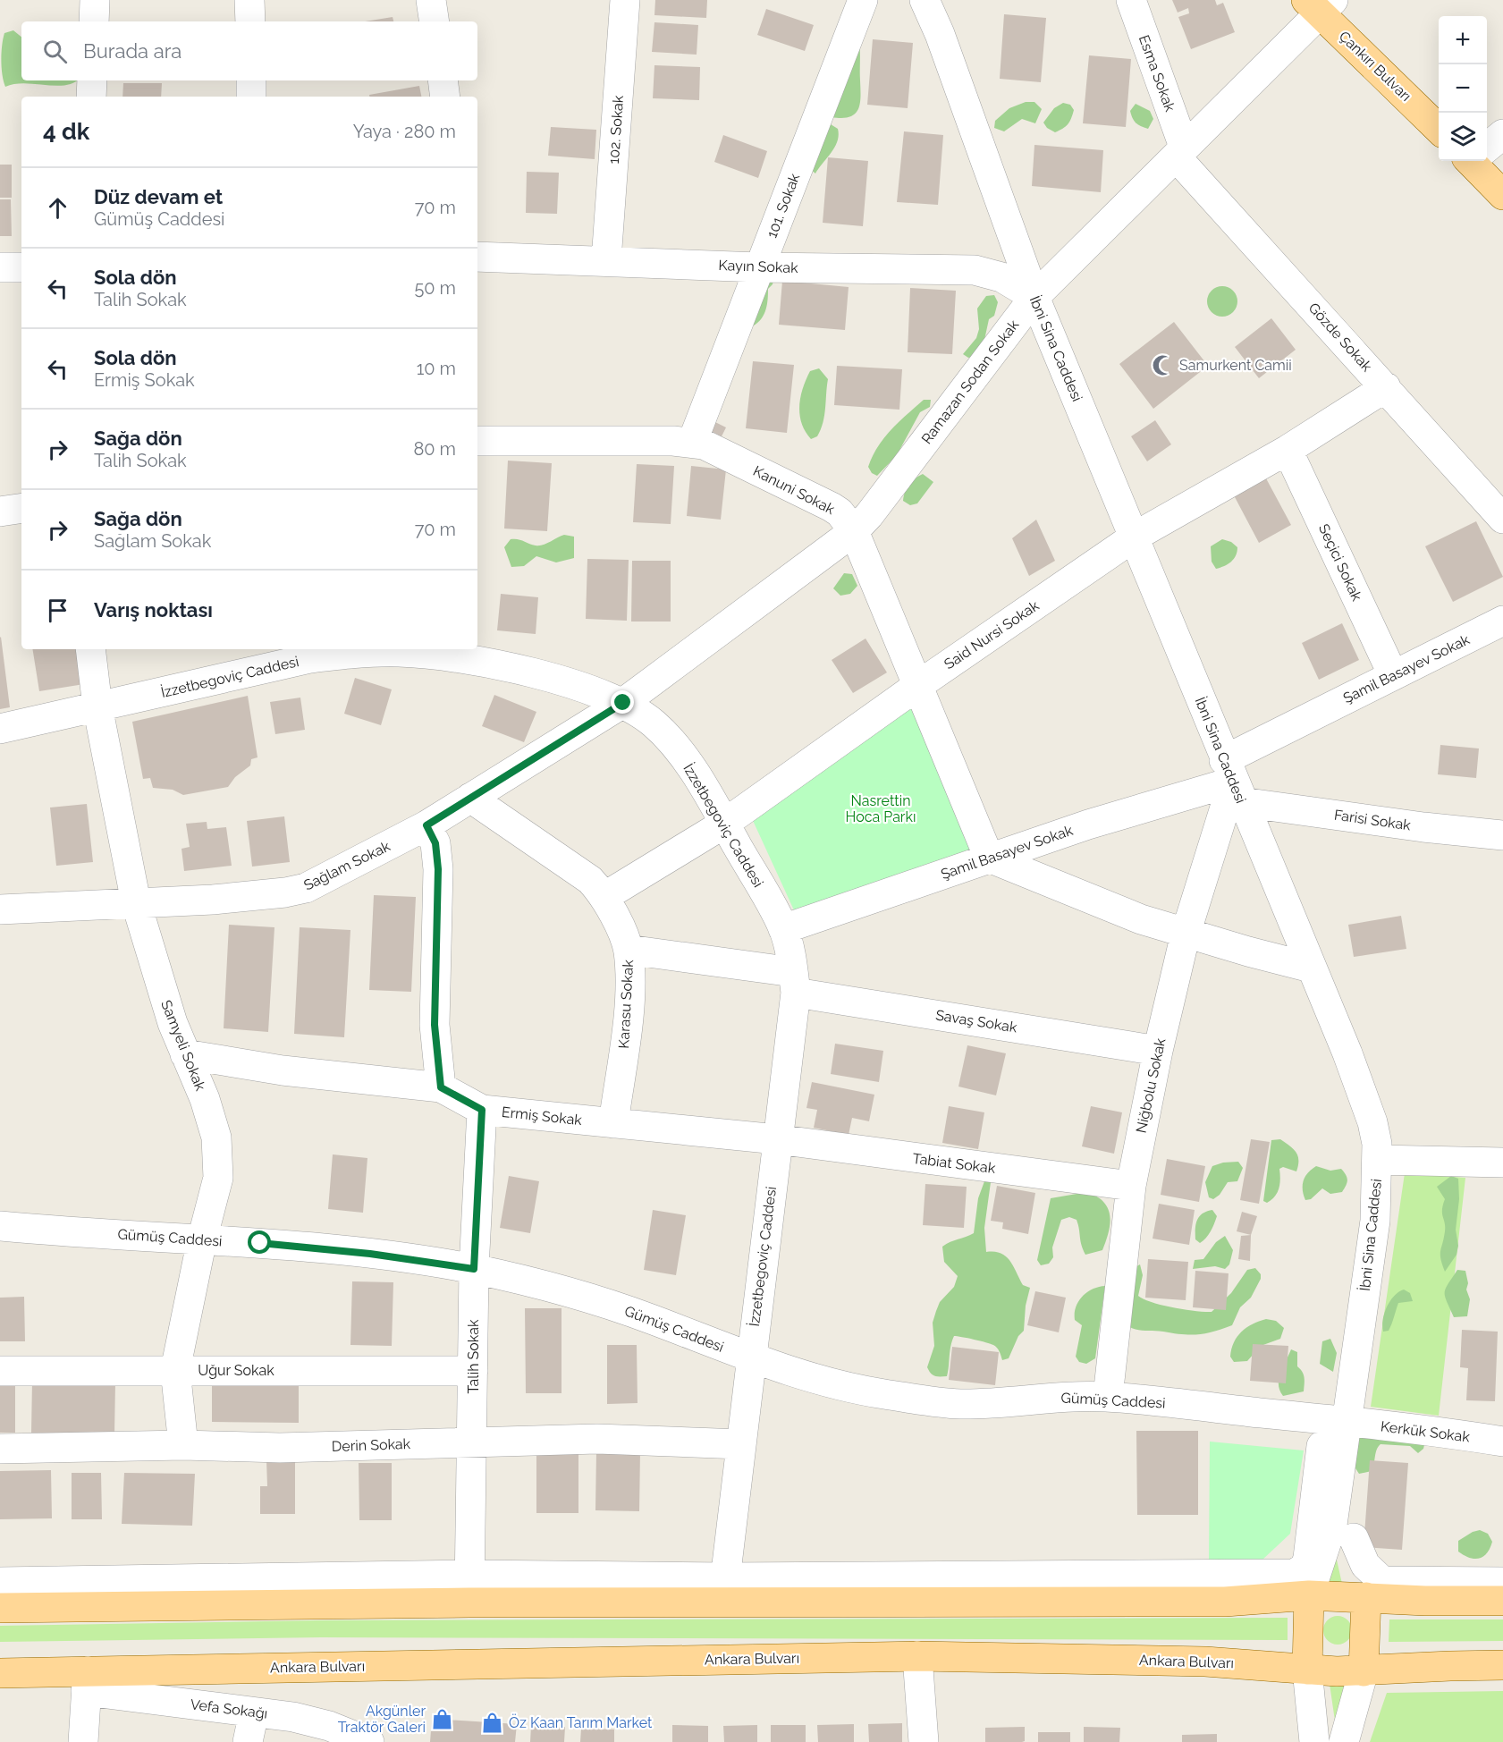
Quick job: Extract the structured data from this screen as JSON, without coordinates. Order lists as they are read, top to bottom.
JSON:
{
  "streets": {
    "main road": ["Çankırı Bulvarı", "Ankara Bulvarı"],
    "street": [
      "Esma Sokak",
      "102. Sokak",
      "101. Sokak",
      "Kayın Sokak",
      "Gözde Sokak",
      "İbni Sina Caddesi",
      "Ramazan Sodan Sokak",
      "Kanuni Sokak",
      "Seçici Sokak",
      "Said Nursi Sokak",
      "Şamil Basayev Sokak",
      "İzzetbegoviç Caddesi",
      "Farisi Sokak",
      "Sağlam Sokak",
      "Karasu Sokak",
      "Savaş Sokak",
      "Samyeli Sokak",
      "Niğbolu Sokak",
      "Ermiş Sokak",
      "Tabiat Sokak",
      "Gümüş Caddesi",
      "Talih Sokak",
      "Uğur Sokak",
      "Kerkük Sokak",
      "Derin Sokak",
      "Vefa Sokağı"
    ]
  },
  "crossings": [
    ["Çankırı Bulvarı", "Ramazan Sodan Sokak"],
    ["Esma Sokak", "Gözde Sokak"],
    ["Esma Sokak", "Ramazan Sodan Sokak"],
    ["102. Sokak", "Kayın Sokak"],
    ["101. Sokak", "Kayın Sokak"],
    ["101. Sokak", "Kanuni Sokak"],
    ["Kayın Sokak", "İbni Sina Caddesi"],
    ["Kayın Sokak", "Ramazan Sodan Sokak"],
    ["Gözde Sokak", "Ramazan Sodan Sokak"],
    ["Gözde Sokak", "Said Nursi Sokak"],
    ["İbni Sina Caddesi", "Ramazan Sodan Sokak"],
    ["İbni Sina Caddesi", "Said Nursi Sokak"],
    ["İbni Sina Caddesi", "Şamil Basayev Sokak"],
    ["İbni Sina Caddesi", "Farisi Sokak"],
    ["İbni Sina Caddesi", "Niğbolu Sokak"],
    ["İbni Sina Caddesi", "Gümüş Caddesi"],
    ["İbni Sina Caddesi", "Kerkük Sokak"],
    ["Ramazan Sodan Sokak", "Kanuni Sokak"],
    ["Ramazan Sodan Sokak", "İzzetbegoviç Caddesi"],
    ["Ramazan Sodan Sokak", "Sağlam Sokak"],
    ["Kanuni Sokak", "Said Nursi Sokak"],
    ["Kanuni Sokak", "Şamil Basayev Sokak"],
    ["Seçici Sokak", "Said Nursi Sokak"],
    ["Seçici Sokak", "Şamil Basayev Sokak"],
    ["Said Nursi Sokak", "İzzetbegoviç Caddesi"],
    ["Said Nursi Sokak", "Karasu Sokak"],
    ["Şamil Basayev Sokak", "İzzetbegoviç Caddesi"],
    ["Şamil Basayev Sokak", "Farisi Sokak"],
    ["Şamil Basayev Sokak", "Niğbolu Sokak"],
    ["İzzetbegoviç Caddesi", "Sağlam Sokak"],
    ["İzzetbegoviç Caddesi", "Savaş Sokak"],
    ["İzzetbegoviç Caddesi", "Samyeli Sokak"],
    ["İzzetbegoviç Caddesi", "Ermiş Sokak"],
    ["İzzetbegoviç Caddesi", "Tabiat Sokak"],
    ["İzzetbegoviç Caddesi", "Gümüş Caddesi"],
    ["İzzetbegoviç Caddesi", "Derin Sokak"],
    ["Farisi Sokak", "Niğbolu Sokak"],
    ["Sağlam Sokak", "Karasu Sokak"],
    ["Sağlam Sokak", "Samyeli Sokak"],
    ["Karasu Sokak", "Savaş Sokak"],
    ["Karasu Sokak", "Ermiş Sokak"],
    ["Savaş Sokak", "Niğbolu Sokak"],
    ["Samyeli Sokak", "Ermiş Sokak"],
    ["Samyeli Sokak", "Gümüş Caddesi"],
    ["Samyeli Sokak", "Uğur Sokak"],
    ["Samyeli Sokak", "Derin Sokak"],
    ["Niğbolu Sokak", "Tabiat Sokak"],
    ["Niğbolu Sokak", "Gümüş Caddesi"],
    ["Ermiş Sokak", "Tabiat Sokak"],
    ["Ermiş Sokak", "Talih Sokak"],
    ["Gümüş Caddesi", "Talih Sokak"],
    ["Gümüş Caddesi", "Kerkük Sokak"],
    ["Talih Sokak", "Uğur Sokak"],
    ["Talih Sokak", "Derin Sokak"],
    ["Ankara Bulvarı", "Vefa Sokağı"]
  ],
  "parks": ["Nasrettin Hoca Parkı"],
  "places": {
    "mosque": ["Samurkent Camii"],
    "shop": ["Akgünler Traktör Galeri", "Öz Kaan Tarım Market"]
  },
  "page": {
    "map_buttons": ["+", "−"],
    "search": "Burada ara",
    "heading": ["4 dk", "Yaya · 280 m"],
    "list": [
      ["Düz devam et", "Gümüş Caddesi", "70 m"],
      ["Sola dön", "Talih Sokak", "50 m"],
      ["Sola dön", "Ermiş Sokak", "10 m"],
      ["Sağa dön", "Talih Sokak", "80 m"],
      ["Sağa dön", "Sağlam Sokak", "70 m"],
      "Varış noktası"
    ]
  }
}
